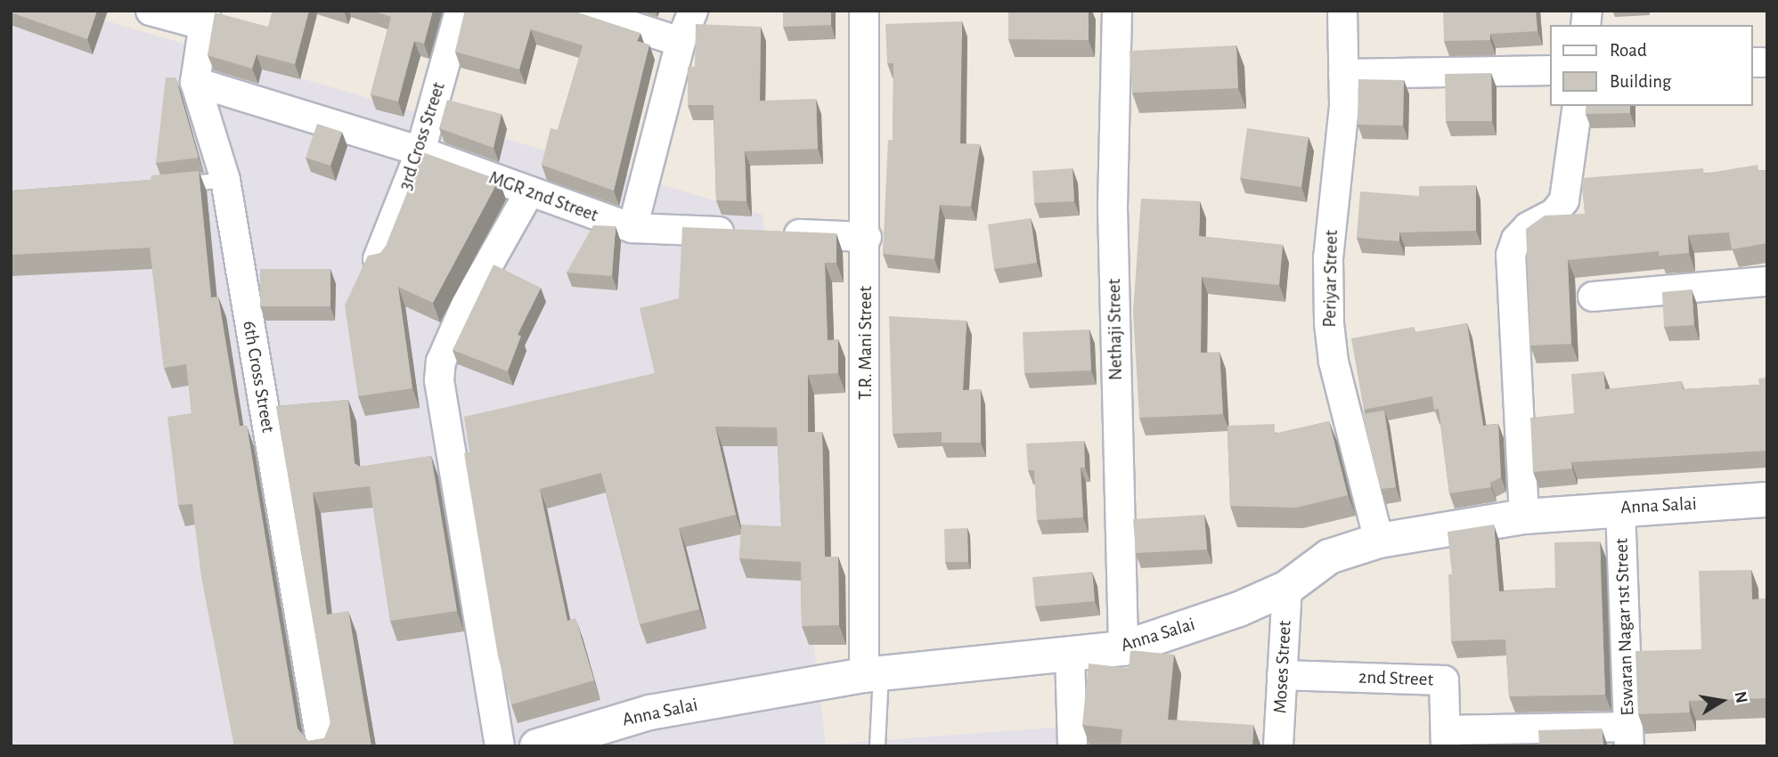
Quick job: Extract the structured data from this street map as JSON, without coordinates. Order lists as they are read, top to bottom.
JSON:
{
  "streets": {
    "street": [
      "3rd Cross Street",
      "MGR 2nd Street",
      "Periyar Street",
      "Nethaji Street",
      "T.R. Mani Street",
      "6th Cross Street",
      "Anna Salai",
      "Eswaran Nagar 1st Street",
      "Moses Street",
      "2nd Street"
    ]
  },
  "crossings": [
    ["3rd Cross Street", "MGR 2nd Street"],
    ["MGR 2nd Street", "T.R. Mani Street"],
    ["MGR 2nd Street", "6th Cross Street"],
    ["Periyar Street", "Anna Salai"],
    ["Nethaji Street", "Anna Salai"],
    ["T.R. Mani Street", "Anna Salai"],
    ["Anna Salai", "Eswaran Nagar 1st Street"],
    ["Anna Salai", "Moses Street"],
    ["Moses Street", "2nd Street"]
  ],
  "legend": ["Road", "Building"],
  "north": "right"
}
